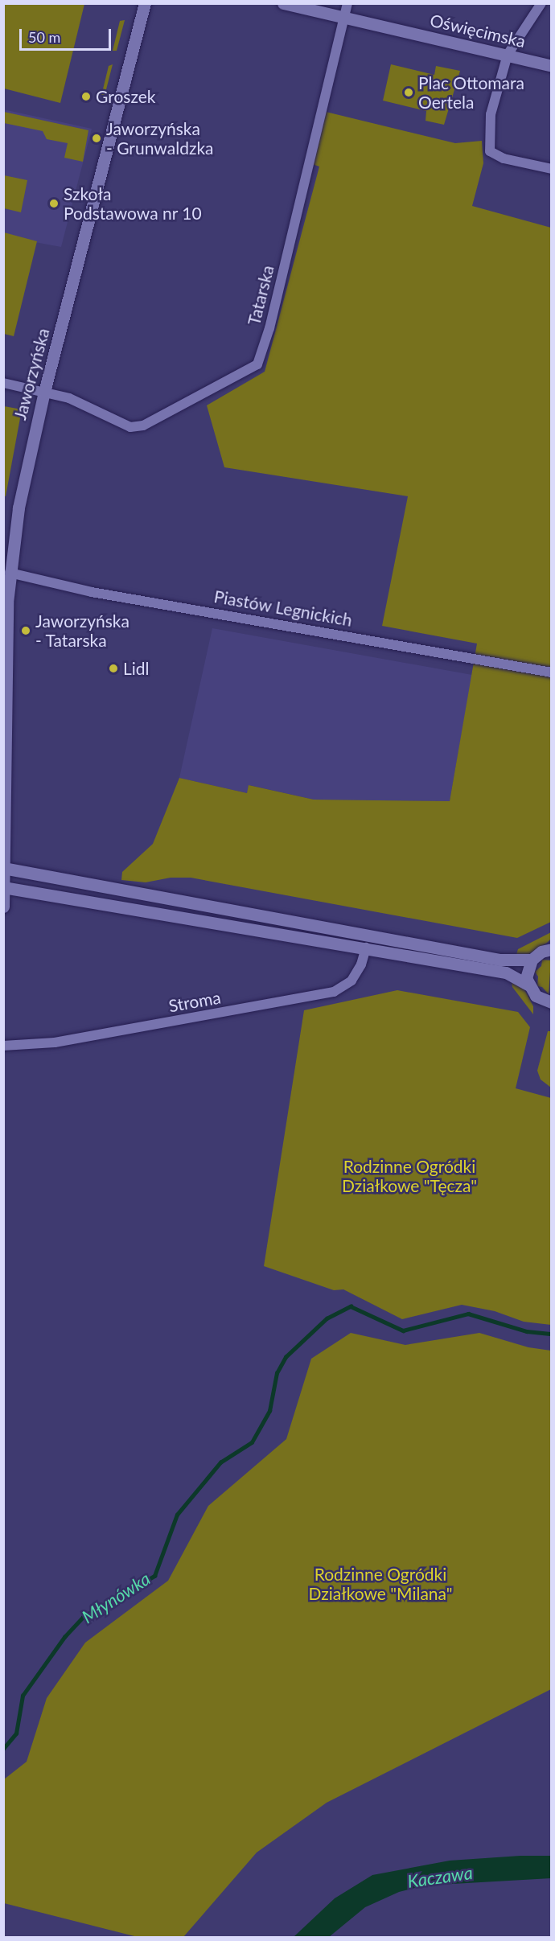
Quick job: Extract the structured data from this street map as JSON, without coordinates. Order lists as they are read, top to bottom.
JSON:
{
  "streets": {
    "street": [
      "Oświęcimska",
      "Tatarska",
      "Jaworzyńska",
      "Piastów Legnickich",
      "Stroma"
    ]
  },
  "crossings": [
    ["Oświęcimska", "Tatarska"],
    ["Tatarska", "Jaworzyńska"],
    ["Jaworzyńska", "Piastów Legnickich"]
  ],
  "water": ["Młynówka", "Kaczawa"],
  "parks": ["Rodzinne Ogródki Działkowe \"Tęcza\"", "Rodzinne Ogródki Działkowe \"Milana\""],
  "places": [
    "Plac Ottomara Oertela",
    "Groszek",
    "Jaworzyńska - Grunwaldzka",
    "Szkoła Podstawowa nr 10",
    "Jaworzyńska - Tatarska",
    "Lidl"
  ],
  "scale_bar": "50 m"
}
